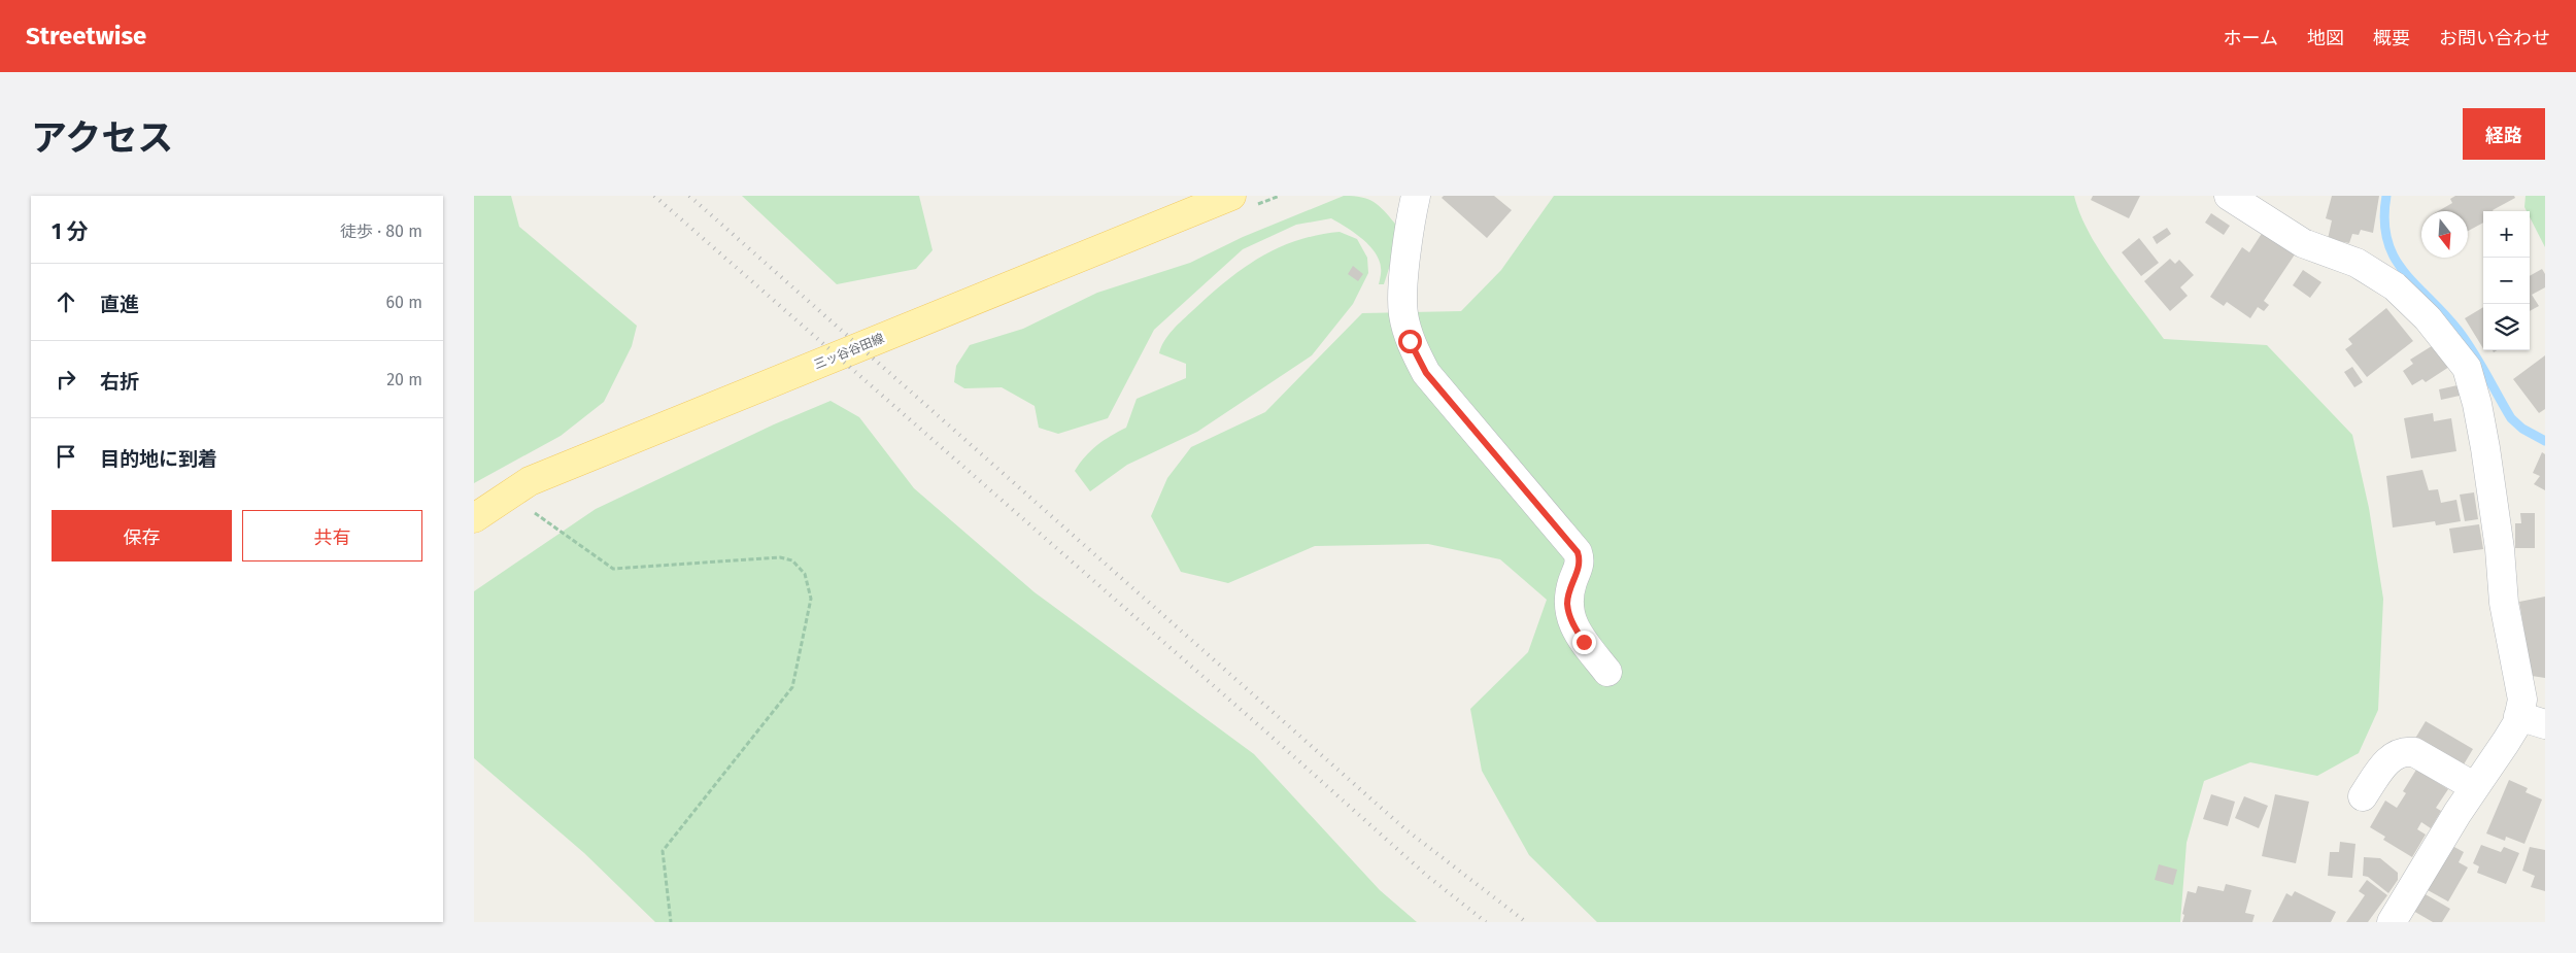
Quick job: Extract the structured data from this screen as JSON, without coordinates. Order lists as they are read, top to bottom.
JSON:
{
  "streets": {
    "main road": ["三ッ谷谷田線"]
  },
  "north": "bottom",
  "page": {
    "header": "Streetwise",
    "nav": [
      "ホーム",
      "地図",
      "概要",
      "お問い合わせ"
    ],
    "title": "アクセス",
    "buttons": [
      "経路",
      ["保存", "共有"]
    ],
    "heading": ["1 分", "徒歩 · 80 m"],
    "map_buttons": ["+", "−"],
    "list": [
      ["直進", "60 m"],
      ["右折", "20 m"],
      "目的地に到着"
    ]
  }
}
